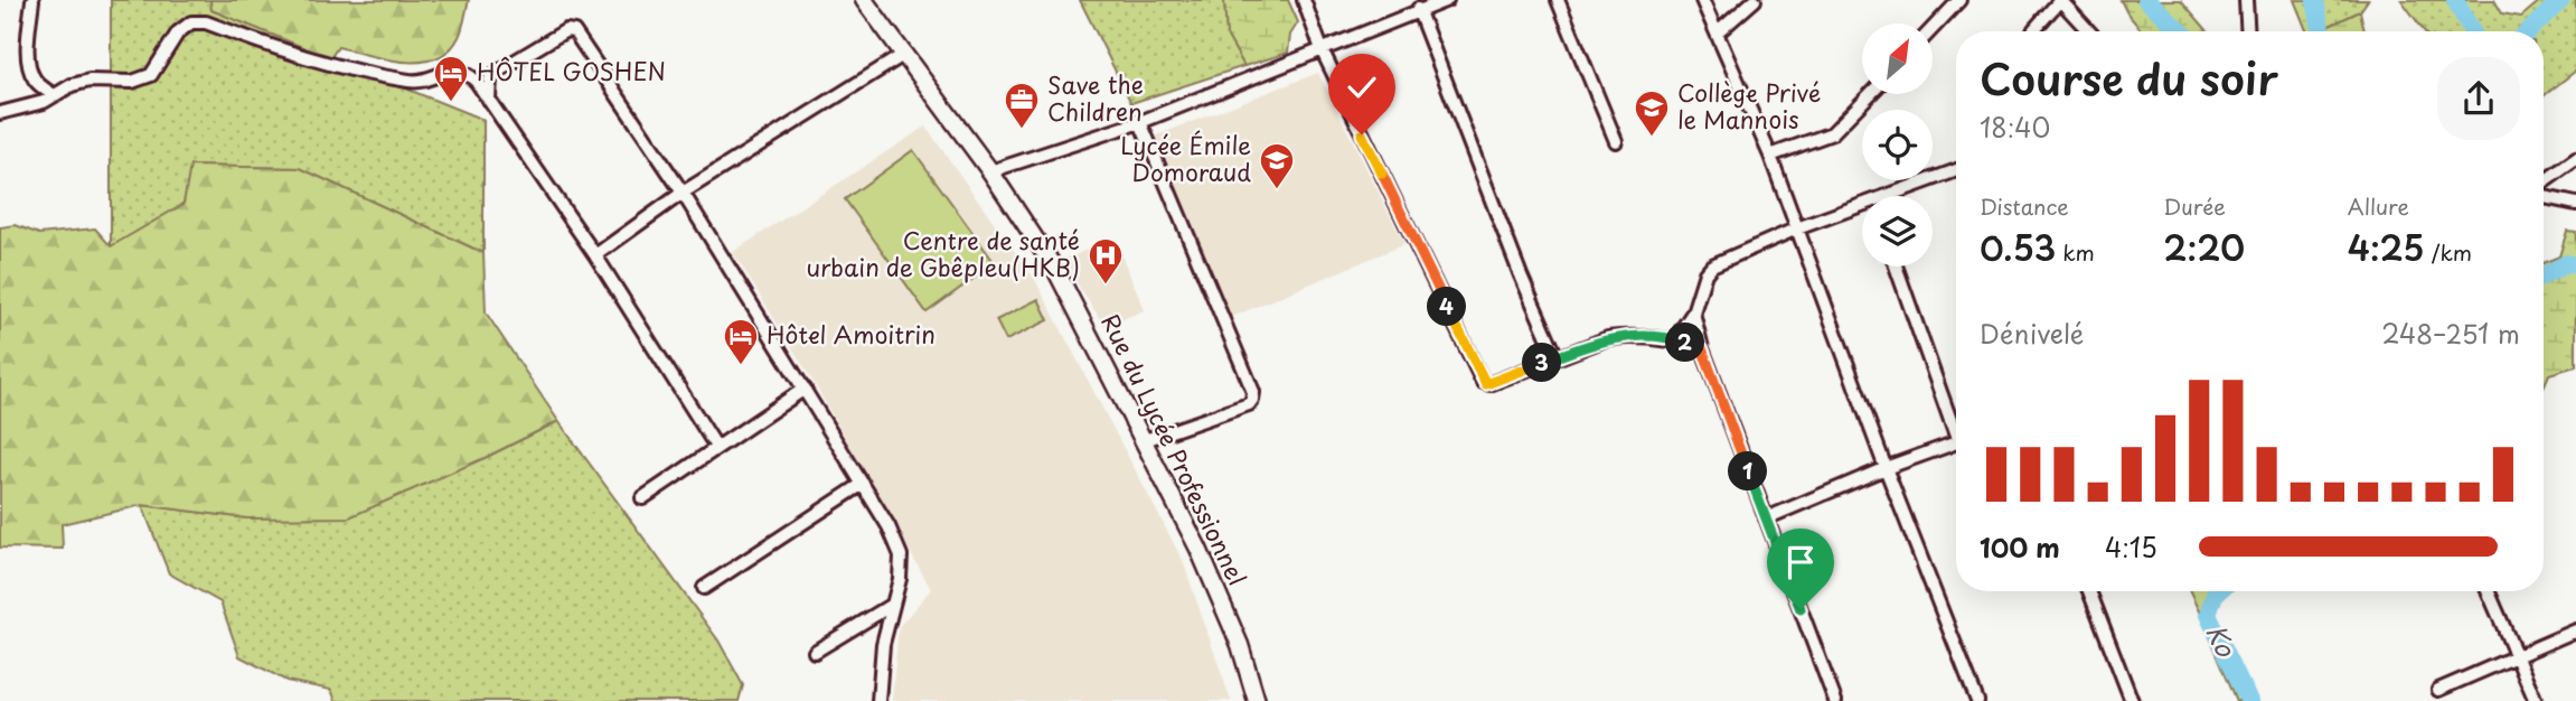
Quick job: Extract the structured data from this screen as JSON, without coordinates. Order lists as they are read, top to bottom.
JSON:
{
  "streets": {
    "main road": ["Rue du Lycée Professionnel"]
  },
  "water": ["Ko"],
  "places": {
    "hotel": ["HÔTEL GOSHEN", "Hôtel Amoitrin"],
    "office": ["Save the Children"],
    "school or university": ["Collège Privé le Mannois", "Lycée Émile Domoraud"],
    "hospital": ["Centre de santé urbain de Gbêpleu(HKB)"]
  },
  "north": "top right",
  "page": {
    "heading": ["Course du soir", "18:40"],
    "stats": [
      ["Distance", "0.53 km"],
      ["Durée", "2:20"],
      ["Allure", "4:25 /km"]
    ],
    "pins": [
      "4",
      "2",
      "3",
      "1"
    ],
    "chart": ["Dénivelé", "248–251 m"],
    "list": [
      {
        "name": "100 m",
        "note": "4:15"
      }
    ]
  }
}
